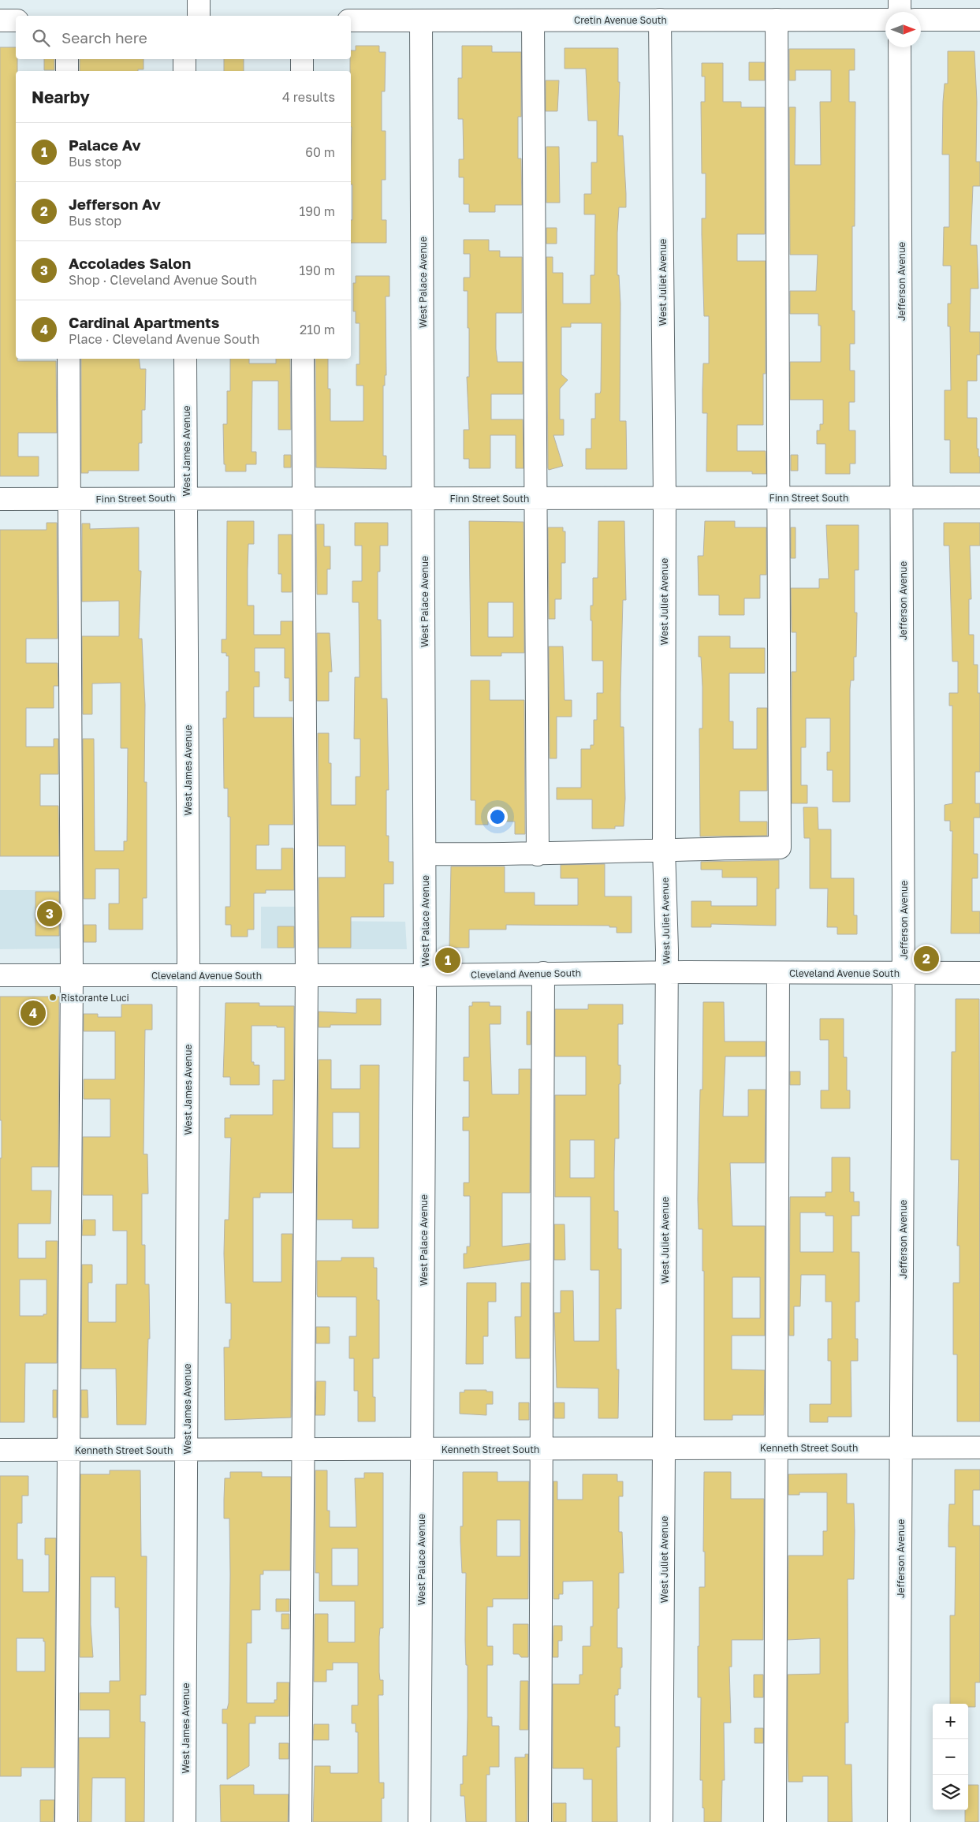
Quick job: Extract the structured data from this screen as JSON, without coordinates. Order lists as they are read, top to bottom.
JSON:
{
  "streets": {
    "street": [
      "Cretin Avenue South",
      "Jefferson Avenue",
      "West Palace Avenue",
      "West Juliet Avenue",
      "West James Avenue",
      "Finn Street South",
      "Cleveland Avenue South",
      "Kenneth Street South"
    ]
  },
  "crossings": [
    ["Cretin Avenue South", "West Palace Avenue"],
    ["Cretin Avenue South", "West Juliet Avenue"],
    ["Jefferson Avenue", "Finn Street South"],
    ["Jefferson Avenue", "Cleveland Avenue South"],
    ["Jefferson Avenue", "Kenneth Street South"],
    ["West Palace Avenue", "Finn Street South"],
    ["West Palace Avenue", "Cleveland Avenue South"],
    ["West Palace Avenue", "Kenneth Street South"],
    ["West Juliet Avenue", "Finn Street South"],
    ["West Juliet Avenue", "Cleveland Avenue South"],
    ["West Juliet Avenue", "Kenneth Street South"],
    ["West James Avenue", "Finn Street South"],
    ["West James Avenue", "Cleveland Avenue South"],
    ["West James Avenue", "Kenneth Street South"]
  ],
  "places": ["Ristorante Luci"],
  "north": "right",
  "page": {
    "search": "Search here",
    "heading": ["Nearby", "4 results"],
    "list": [
      {
        "mark": "1",
        "name": "Palace Av",
        "note": "Bus stop",
        "value": "60 m"
      },
      {
        "mark": "2",
        "name": "Jefferson Av",
        "note": "Bus stop",
        "value": "190 m"
      },
      {
        "mark": "3",
        "name": "Accolades Salon",
        "note": "Shop · Cleveland Avenue South",
        "value": "190 m"
      },
      {
        "mark": "4",
        "name": "Cardinal Apartments",
        "note": "Place · Cleveland Avenue South",
        "value": "210 m"
      }
    ],
    "pins": [
      "3",
      "2",
      "1",
      "4"
    ],
    "map_buttons": ["+", "−"]
  }
}
